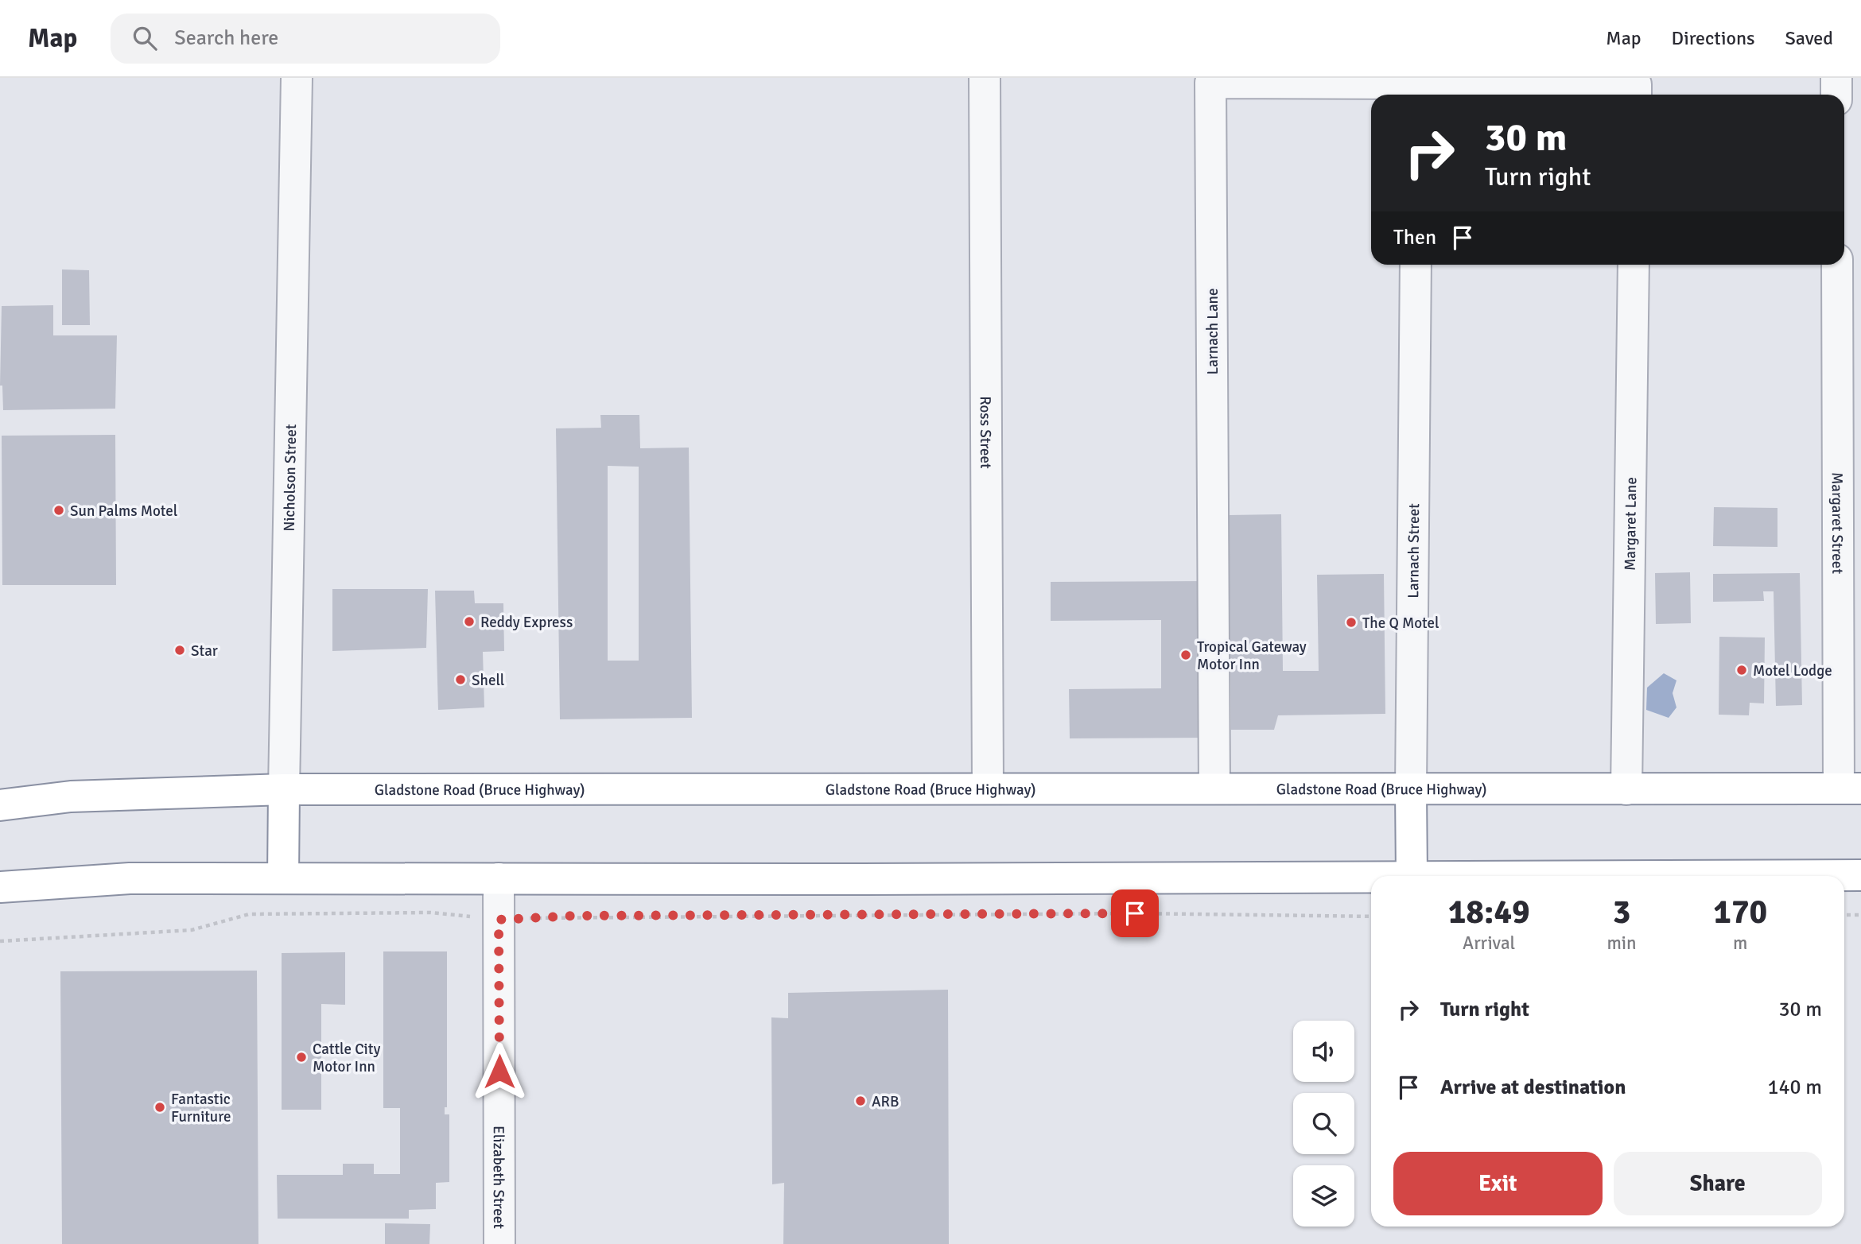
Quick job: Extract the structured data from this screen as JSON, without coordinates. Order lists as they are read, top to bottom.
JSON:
{
  "streets": {
    "highway": ["Nicholson Street", "Larnach Street", "Gladstone Road (Bruce Highway)"],
    "street": [
      "Larnach Lane",
      "Ross Street",
      "Margaret Lane",
      "Margaret Street",
      "Elizabeth Street"
    ]
  },
  "crossings": [
    ["Larnach Lane", "Gladstone Road (Bruce Highway)"],
    ["Ross Street", "Gladstone Road (Bruce Highway)"],
    ["Nicholson Street", "Gladstone Road (Bruce Highway)"],
    ["Margaret Lane", "Gladstone Road (Bruce Highway)"],
    ["Margaret Street", "Gladstone Road (Bruce Highway)"],
    ["Larnach Street", "Gladstone Road (Bruce Highway)"]
  ],
  "places": [
    "Sun Palms Motel",
    "Reddy Express",
    "The Q Motel",
    "Star",
    "Tropical Gateway Motor Inn",
    "Motel Lodge",
    "Shell",
    "Cattle City Motor Inn",
    "ARB",
    "Fantastic Furniture"
  ],
  "page": {
    "header": "Map",
    "search": "Search here",
    "nav": ["Map", "Directions", "Saved"],
    "turn": ["30 m", "Turn right"],
    "then": "Then",
    "eta": [
      "18:49",
      "Arrival",
      "3",
      "min",
      "170",
      "m"
    ],
    "list": [
      {
        "name": "Turn right",
        "value": "30 m"
      },
      {
        "name": "Arrive at destination",
        "value": "140 m"
      }
    ],
    "buttons": ["Exit", "Share"]
  }
}
